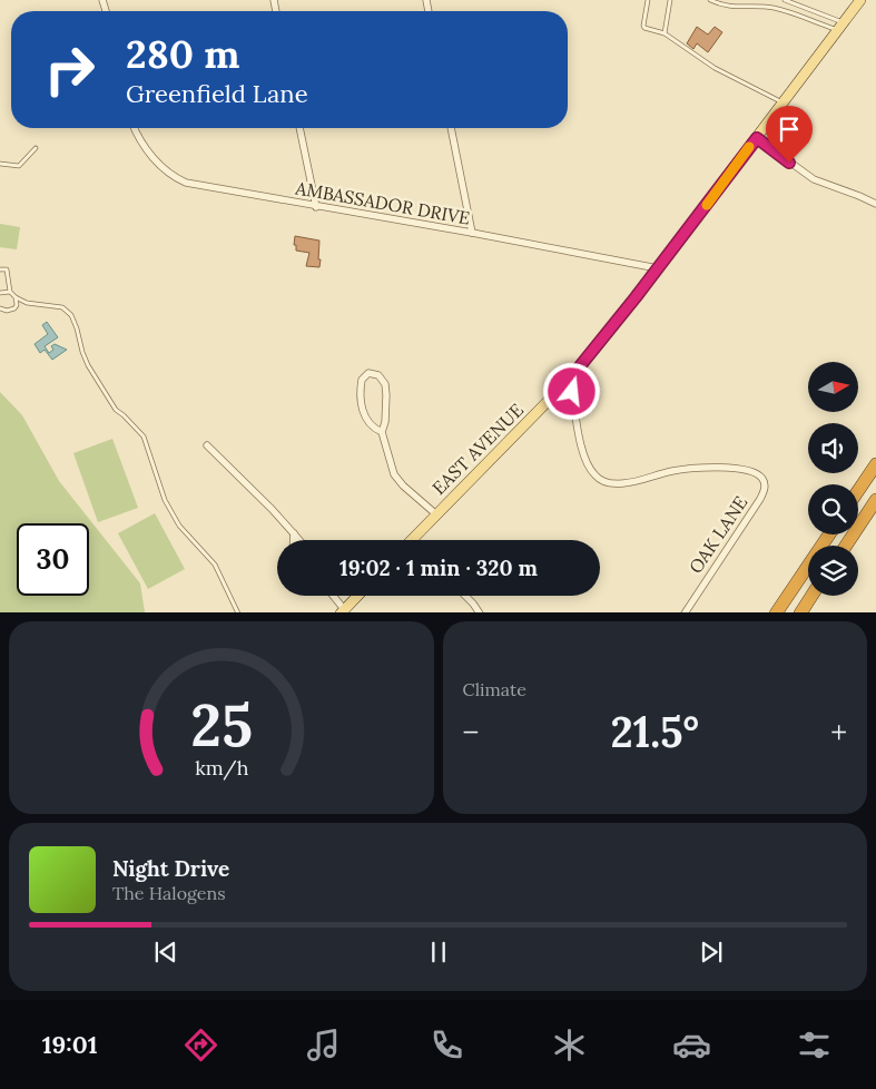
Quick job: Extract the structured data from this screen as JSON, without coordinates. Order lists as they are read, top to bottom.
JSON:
{
  "streets": {
    "main road": ["EAST AVENUE"],
    "street": ["AMBASSADOR DRIVE", "OAK LANE"]
  },
  "crossings": [
    ["AMBASSADOR DRIVE", "EAST AVENUE"],
    ["EAST AVENUE", "OAK LANE"]
  ],
  "north": "right",
  "page": {
    "turn": ["280 m", "Greenfield Lane"],
    "limit": "30",
    "trip": "19:02 · 1 min · 320 m",
    "tile": "Climate",
    "heat": ["−", "21.5°", "+"],
    "song": ["Night Drive", "The Halogens"],
    "tabs": "19:01",
    "gauge": ["25", "km/h"]
  }
}
